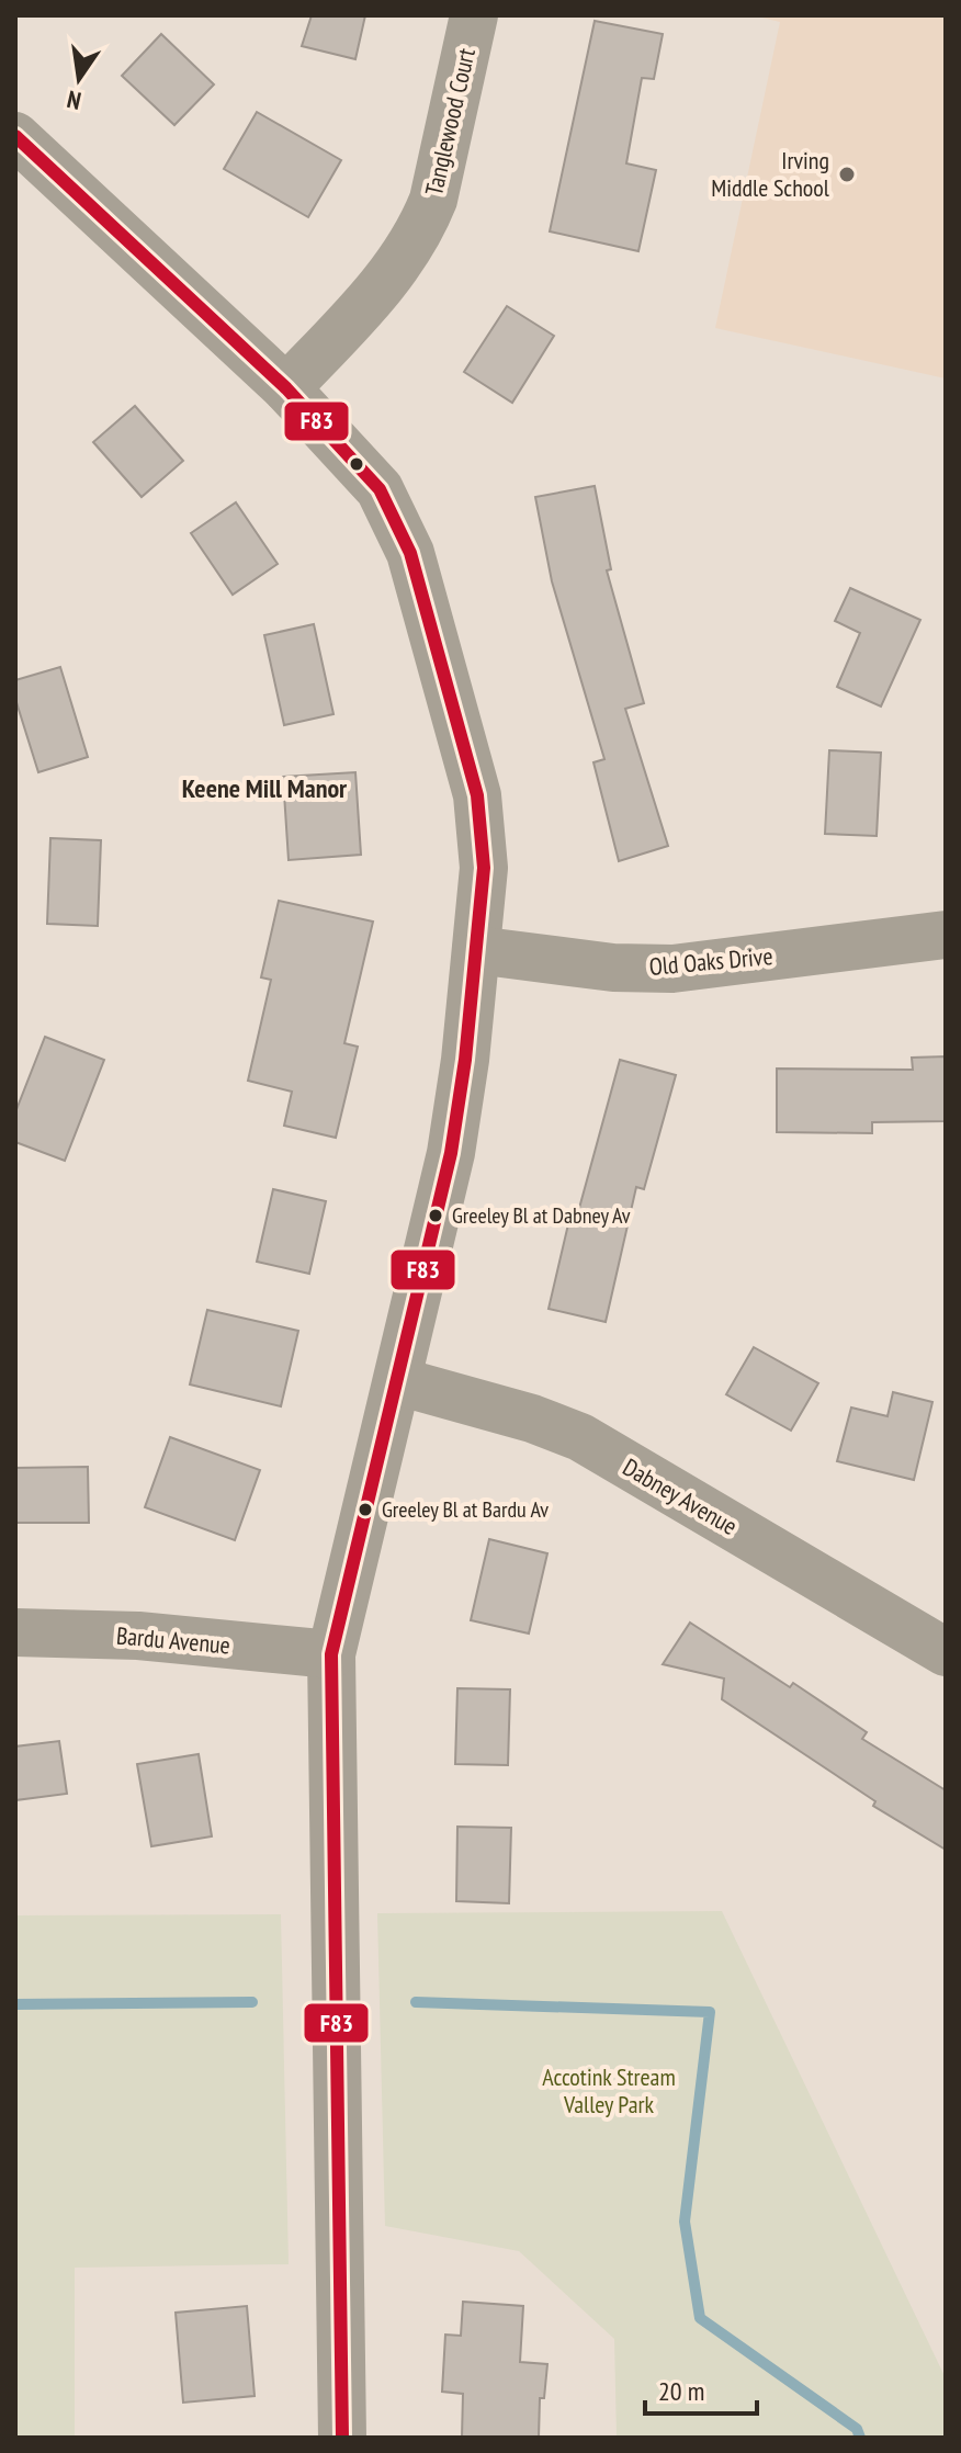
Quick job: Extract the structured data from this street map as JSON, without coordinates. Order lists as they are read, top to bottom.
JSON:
{
  "streets": {
    "street": [
      "Tanglewood Court",
      "Old Oaks Drive",
      "Dabney Avenue",
      "Bardu Avenue"
    ]
  },
  "districts": ["Keene Mill Manor"],
  "parks": ["Accotink Stream Valley Park"],
  "places": ["Irving Middle School", "Greeley Bl at Dabney Av", "Greeley Bl at Bardu Av"],
  "lines": ["transit line F83"],
  "scale_bar": "20 m",
  "north": "bottom"
}
